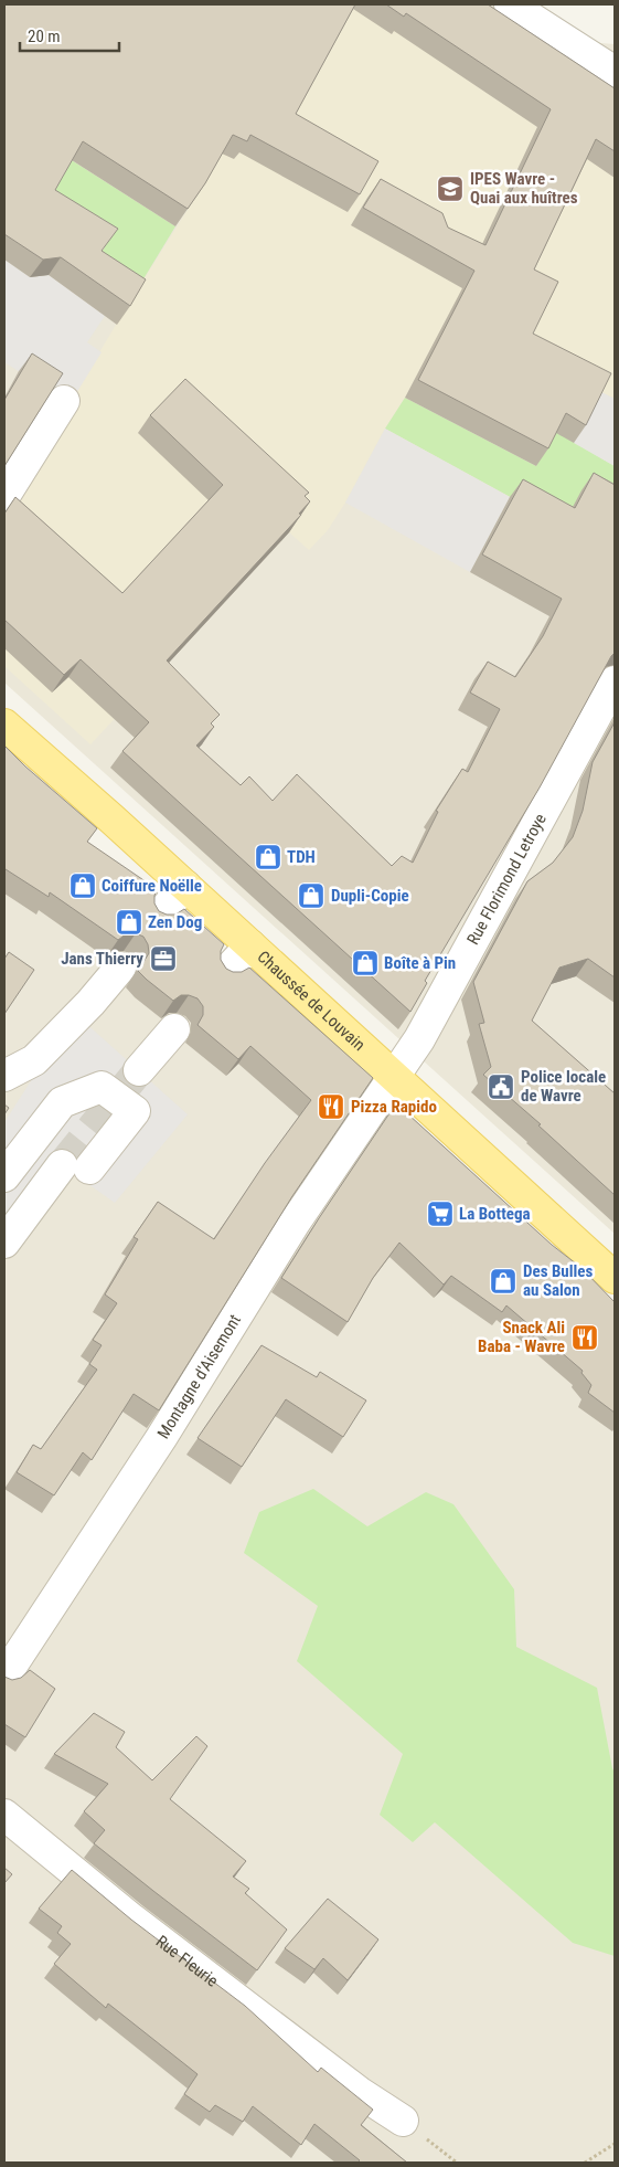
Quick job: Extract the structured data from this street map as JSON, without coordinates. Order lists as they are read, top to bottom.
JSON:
{
  "streets": {
    "main road": ["Chaussée de Louvain"],
    "street": ["Rue Florimond Letroye", "Montagne d'Aisemont", "Rue Fleurie"]
  },
  "crossings": [
    ["Rue Florimond Letroye", "Chaussée de Louvain"],
    ["Rue Florimond Letroye", "Montagne d'Aisemont"],
    ["Chaussée de Louvain", "Montagne d'Aisemont"]
  ],
  "places": {
    "school or university": ["IPES Wavre - Quai aux huîtres"],
    "shop": [
      "TDH",
      "Coiffure Noëlle",
      "Dupli-Copie",
      "Zen Dog",
      "Boîte à Pin",
      "Des Bulles au Salon"
    ],
    "office": ["Jans Thierry"],
    "public building": ["Police locale de Wavre"],
    "restaurant": ["Pizza Rapido", "Snack Ali Baba - Wavre"],
    "supermarket": ["La Bottega"]
  },
  "scale_bar": "20 m"
}
